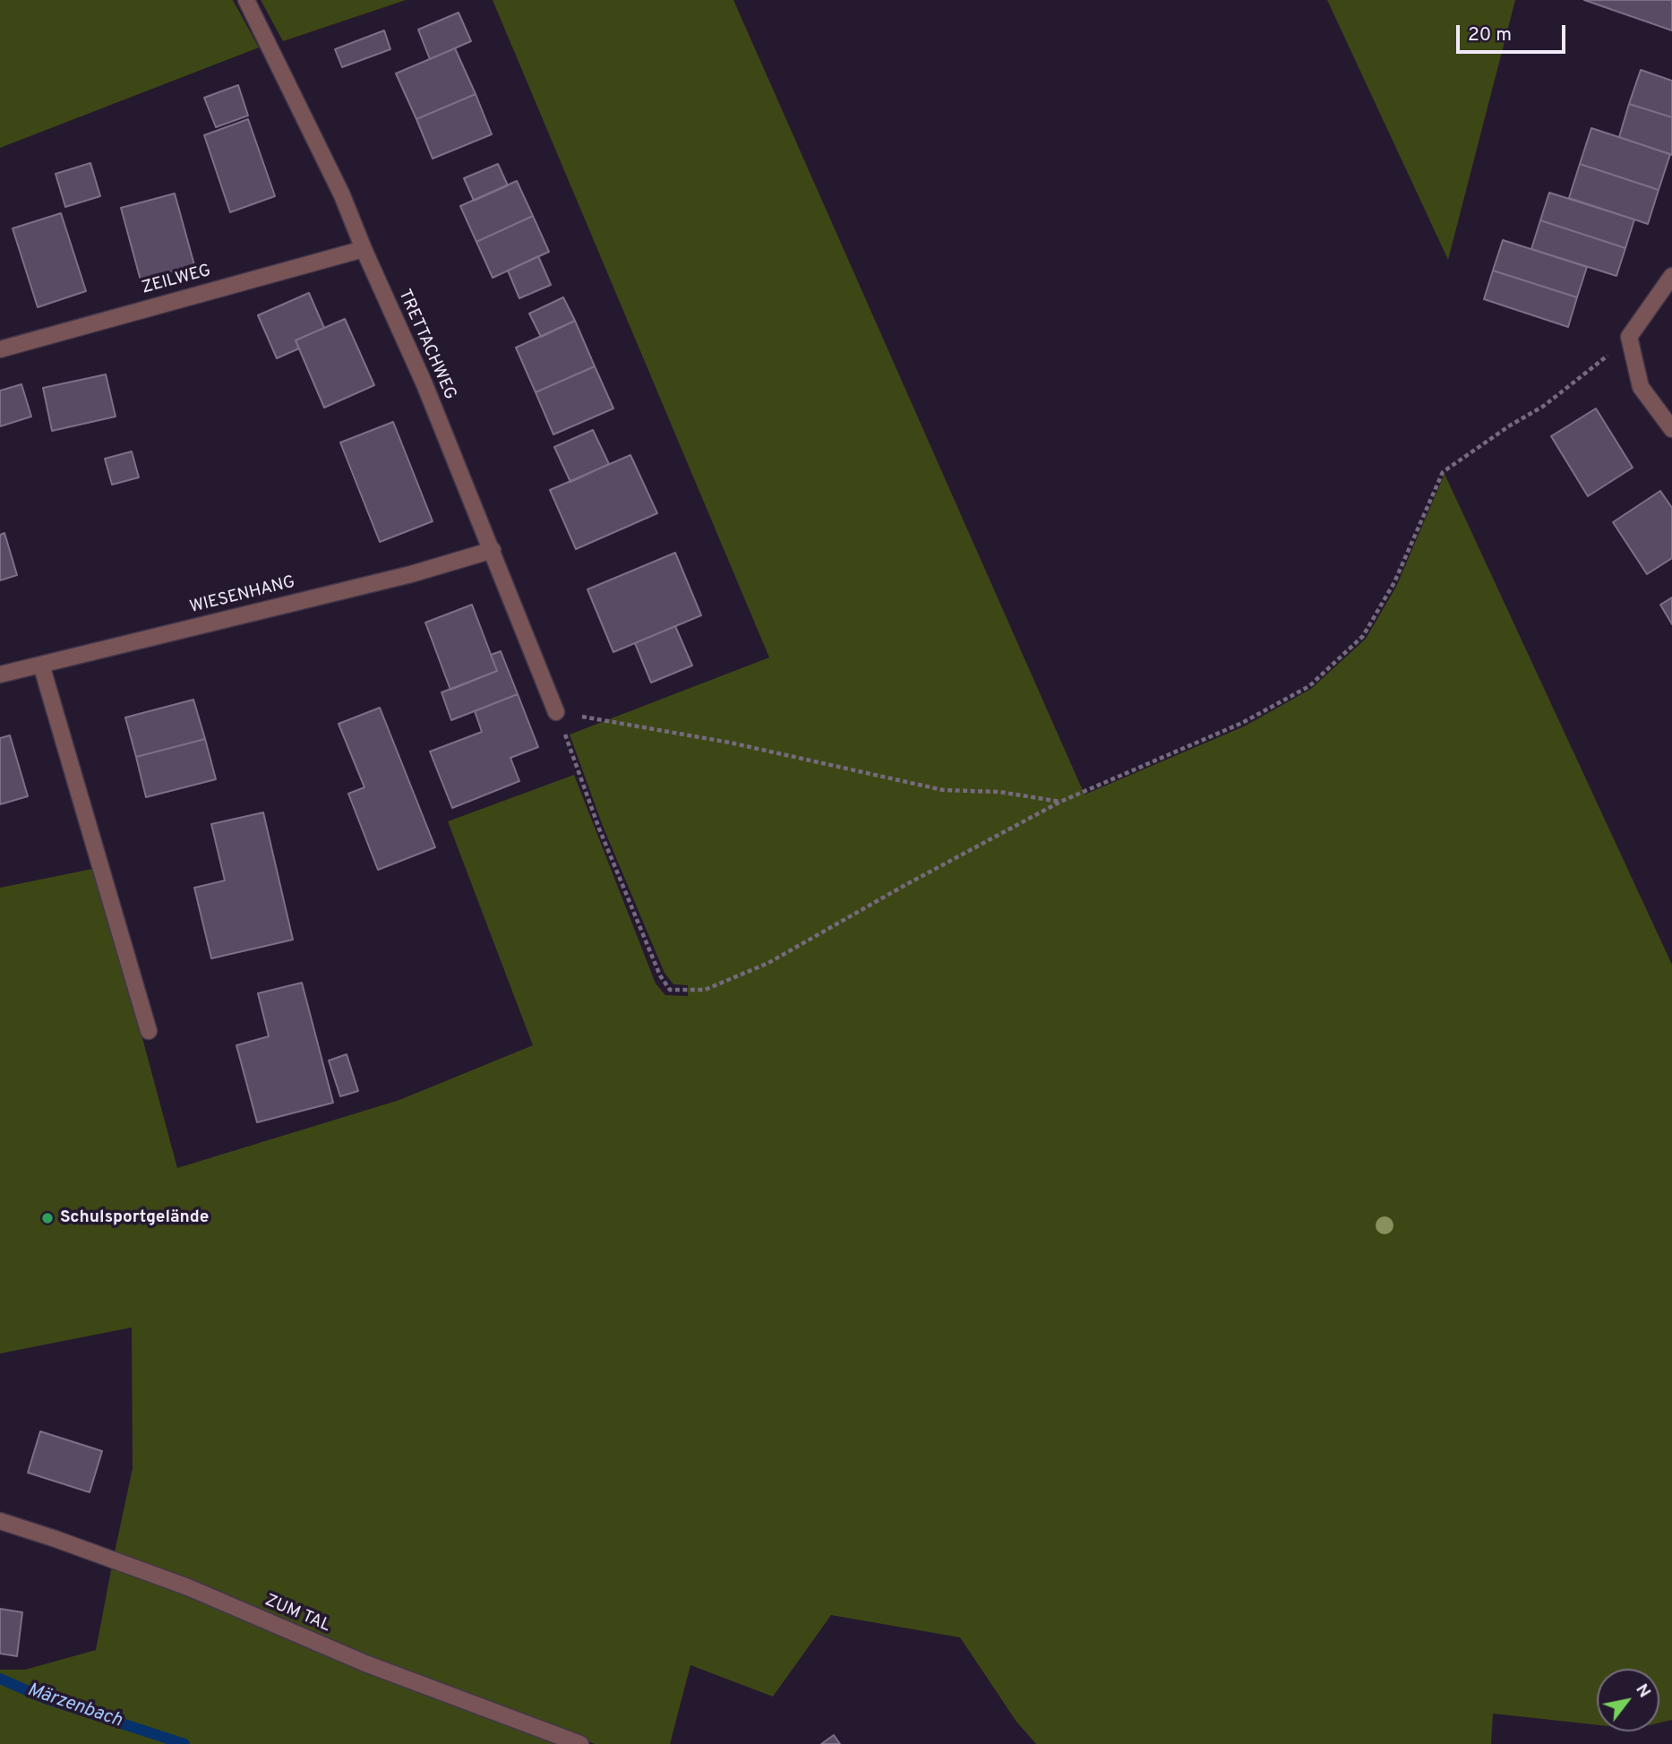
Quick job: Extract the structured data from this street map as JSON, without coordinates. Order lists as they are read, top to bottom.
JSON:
{
  "streets": {
    "street": [
      "ZEILWEG",
      "TRETTACHWEG",
      "WIESENHANG",
      "ZUM TAL"
    ]
  },
  "crossings": [
    ["ZEILWEG", "TRETTACHWEG"],
    ["TRETTACHWEG", "WIESENHANG"]
  ],
  "water": ["Märzenbach"],
  "places": ["Schulsportgelände"],
  "scale_bar": "20 m",
  "north": "top right"
}
